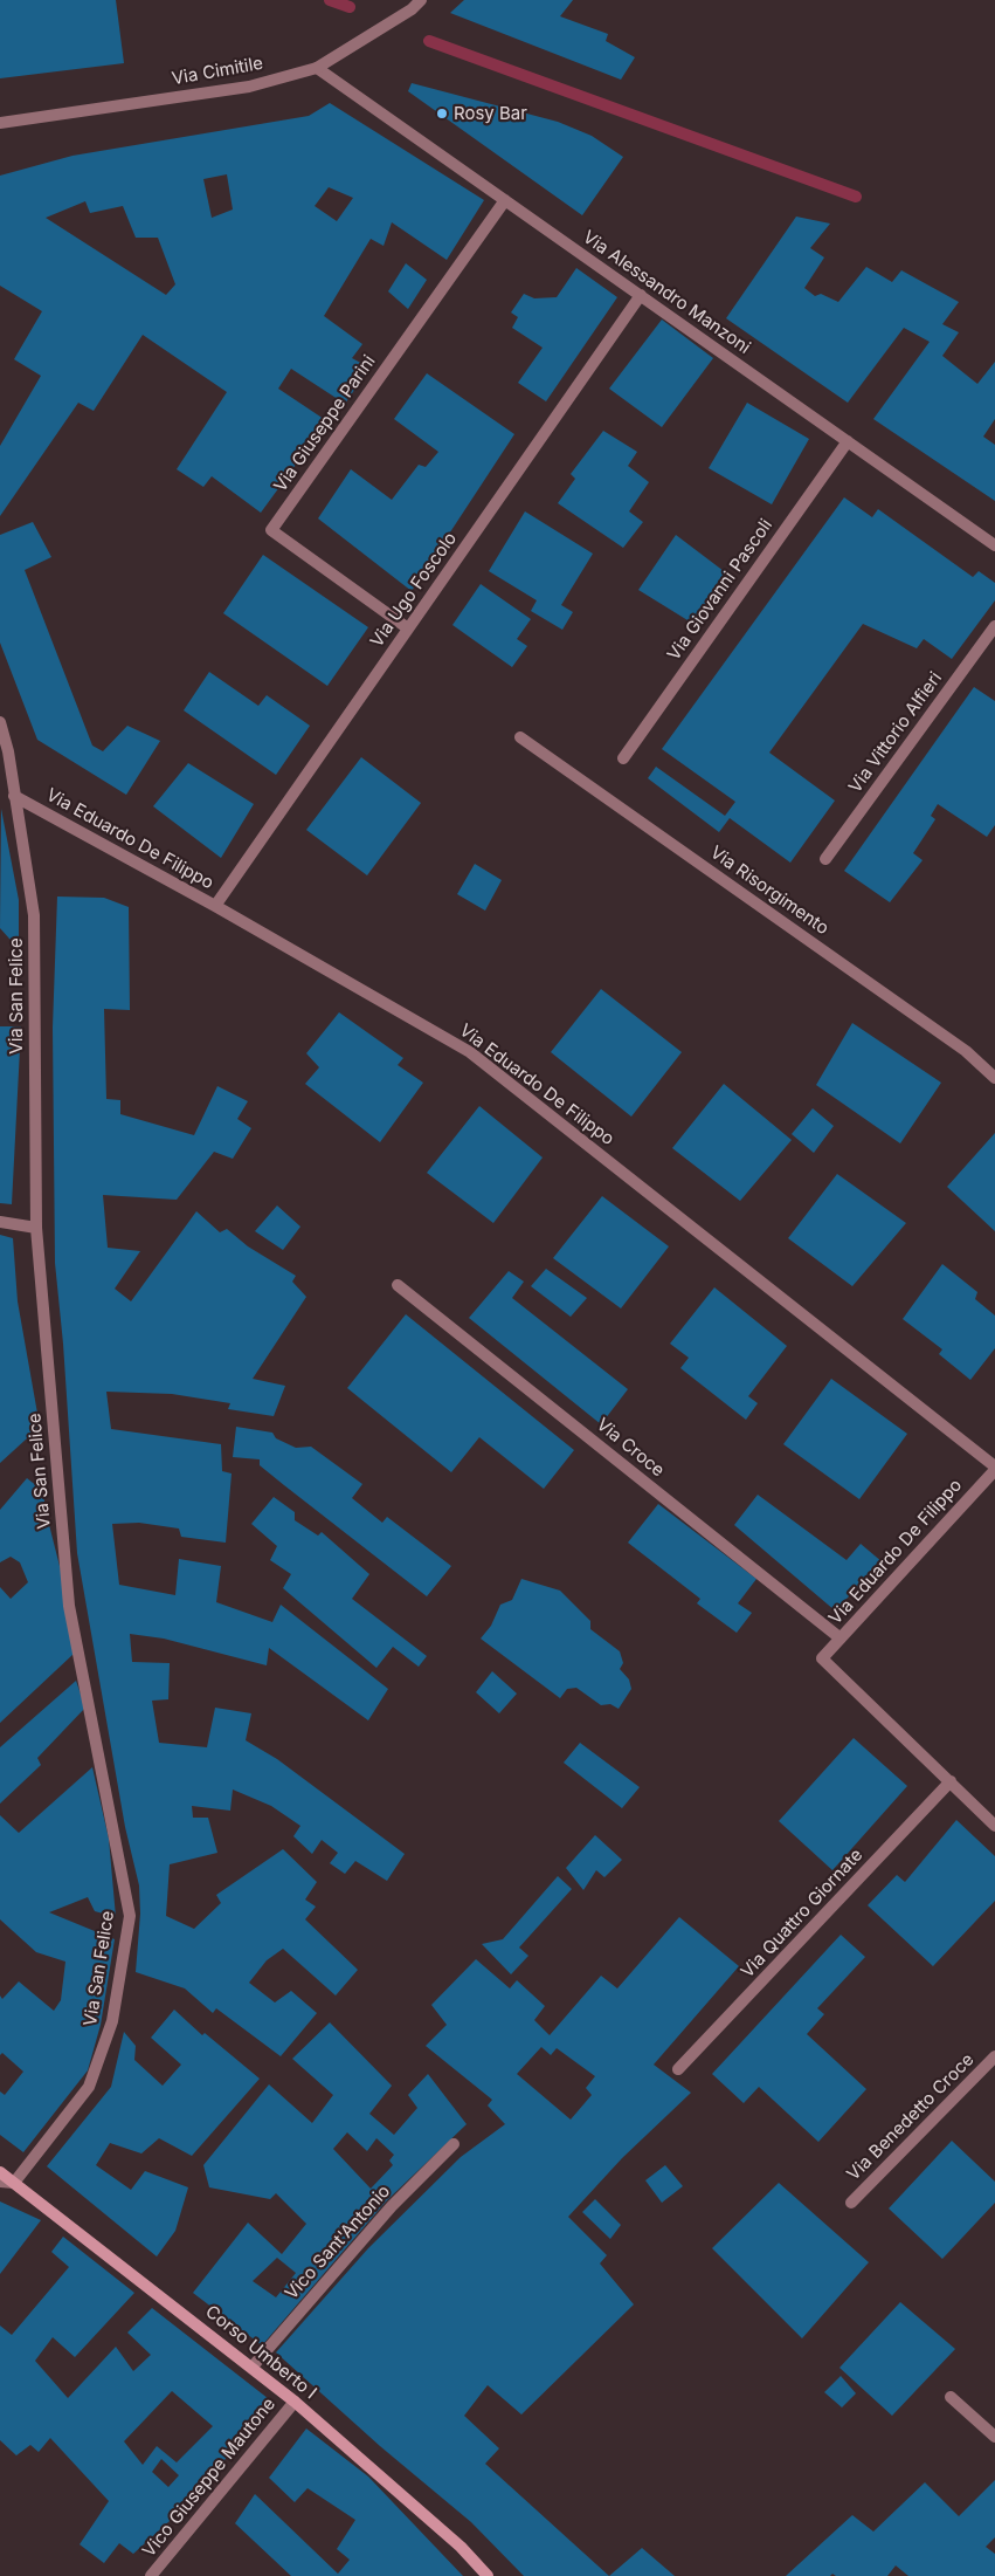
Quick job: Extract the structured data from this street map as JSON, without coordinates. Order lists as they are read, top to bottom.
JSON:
{
  "streets": {
    "main road": ["Corso Umberto I"],
    "street": [
      "Via Cimitile",
      "Via Alessandro Manzoni",
      "Via Giuseppe Parini",
      "Via Ugo Foscolo",
      "Via Giovanni Pascoli",
      "Via Vittorio Alfieri",
      "Via Eduardo De Filippo",
      "Via Risorgimento",
      "Via San Felice",
      "Via Croce",
      "Via Quattro Giornate",
      "Via Benedetto Croce",
      "Vico Sant'Antonio",
      "Vico Giuseppe Mautone"
    ]
  },
  "crossings": [
    ["Via Cimitile", "Via Alessandro Manzoni"],
    ["Via Alessandro Manzoni", "Via Giuseppe Parini"],
    ["Via Alessandro Manzoni", "Via Ugo Foscolo"],
    ["Via Alessandro Manzoni", "Via Giovanni Pascoli"],
    ["Via Giuseppe Parini", "Via Ugo Foscolo"],
    ["Via Ugo Foscolo", "Via Eduardo De Filippo"],
    ["Via Eduardo De Filippo", "Via San Felice"],
    ["Via Eduardo De Filippo", "Via Croce"],
    ["Via Eduardo De Filippo", "Via Quattro Giornate"],
    ["Via San Felice", "Corso Umberto I"],
    ["Vico Sant'Antonio", "Corso Umberto I"],
    ["Corso Umberto I", "Vico Giuseppe Mautone"]
  ],
  "places": ["Rosy Bar"]
}
